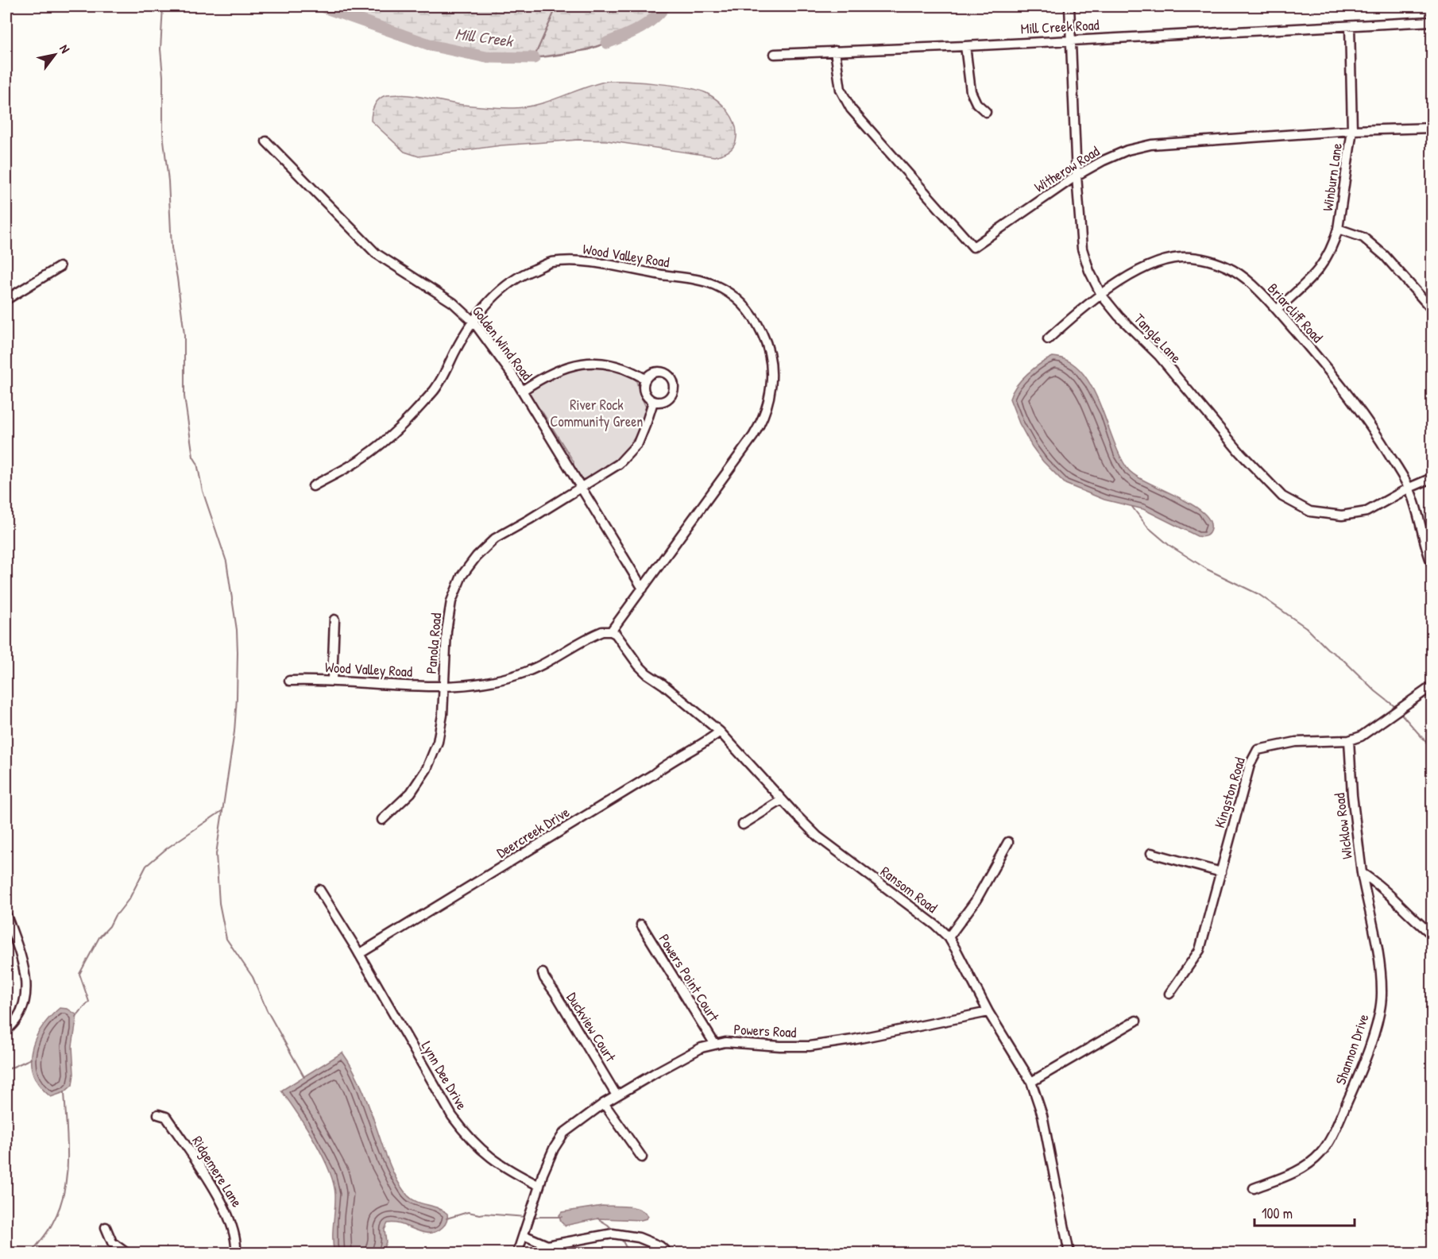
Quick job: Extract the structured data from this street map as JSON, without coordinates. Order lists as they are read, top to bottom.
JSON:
{
  "streets": {
    "street": [
      "Mill Creek Road",
      "Witherow Road",
      "Winburn Lane",
      "Wood Valley Road",
      "Briarcliff Road",
      "Tangle Lane",
      "Golden Wind Road",
      "Panola Road",
      "Kingston Road",
      "Wicklow Road",
      "Deercreek Drive",
      "Ransom Road",
      "Powers Point Court",
      "Duckview Court",
      "Powers Road",
      "Shannon Drive",
      "Lynn Dee Drive",
      "Ridgemere Lane"
    ]
  },
  "crossings": [
    ["Mill Creek Road", "Witherow Road"],
    ["Mill Creek Road", "Winburn Lane"],
    ["Mill Creek Road", "Tangle Lane"],
    ["Witherow Road", "Winburn Lane"],
    ["Witherow Road", "Tangle Lane"],
    ["Winburn Lane", "Briarcliff Road"],
    ["Wood Valley Road", "Golden Wind Road"],
    ["Wood Valley Road", "Panola Road"],
    ["Wood Valley Road", "Ransom Road"],
    ["Briarcliff Road", "Tangle Lane"],
    ["Golden Wind Road", "Panola Road"],
    ["Kingston Road", "Wicklow Road"],
    ["Wicklow Road", "Shannon Drive"],
    ["Deercreek Drive", "Ransom Road"],
    ["Deercreek Drive", "Lynn Dee Drive"],
    ["Ransom Road", "Powers Road"],
    ["Powers Point Court", "Powers Road"],
    ["Duckview Court", "Powers Road"],
    ["Powers Road", "Lynn Dee Drive"]
  ],
  "water": ["Mill Creek"],
  "parks": ["River Rock Community Green"],
  "scale_bar": "100 m",
  "north": "top right"
}
